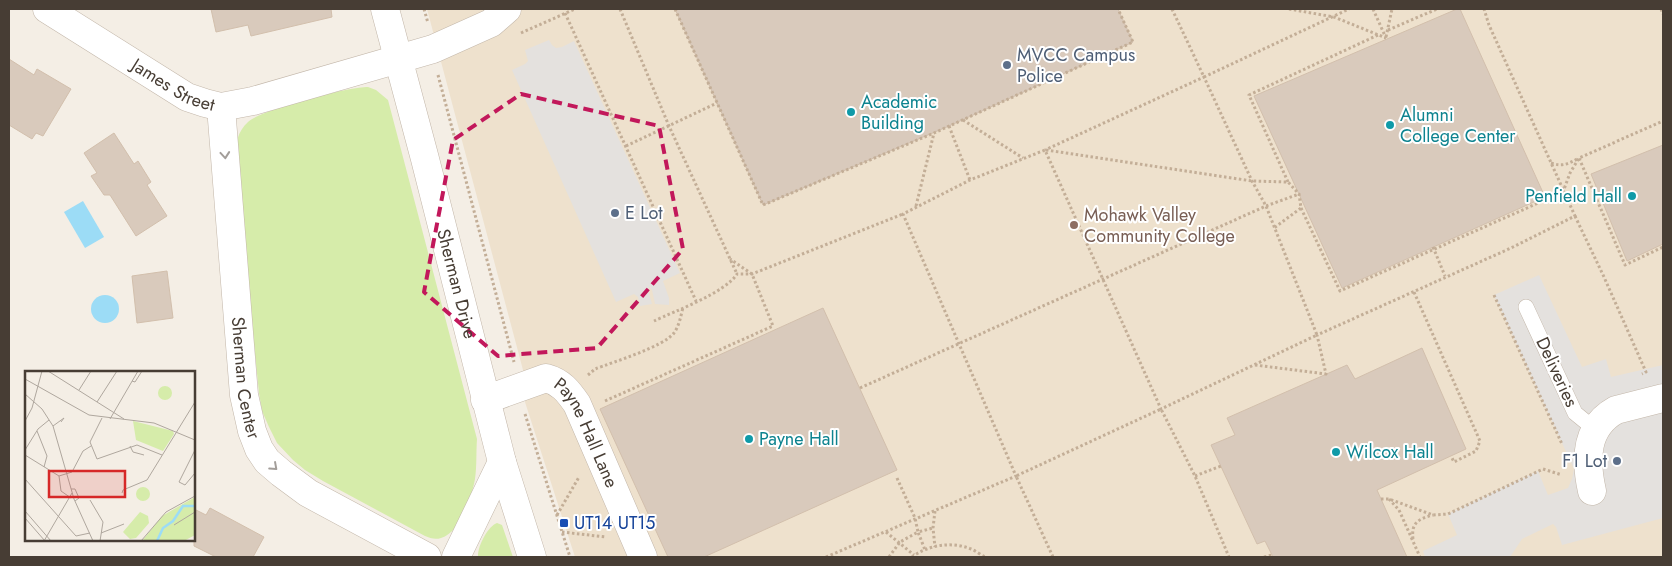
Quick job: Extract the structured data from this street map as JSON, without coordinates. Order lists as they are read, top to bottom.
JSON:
{
  "streets": {
    "street": [
      "James Street",
      "Sherman Drive",
      "Sherman Center",
      "Payne Hall Lane"
    ],
    "lane": ["Deliveries"]
  },
  "crossings": [
    ["James Street", "Sherman Drive"],
    ["James Street", "Sherman Center"],
    ["Sherman Drive", "Payne Hall Lane"]
  ],
  "one_way": ["Sherman Center"],
  "places": {
    "other": [
      "MVCC Campus Police",
      "Academic Building",
      "Alumni College Center",
      "Penfield Hall",
      "E Lot",
      "Mohawk Valley Community College",
      "Payne Hall",
      "Wilcox Hall",
      "F1 Lot"
    ],
    "transit": ["UT14 UT15"]
  }
}
